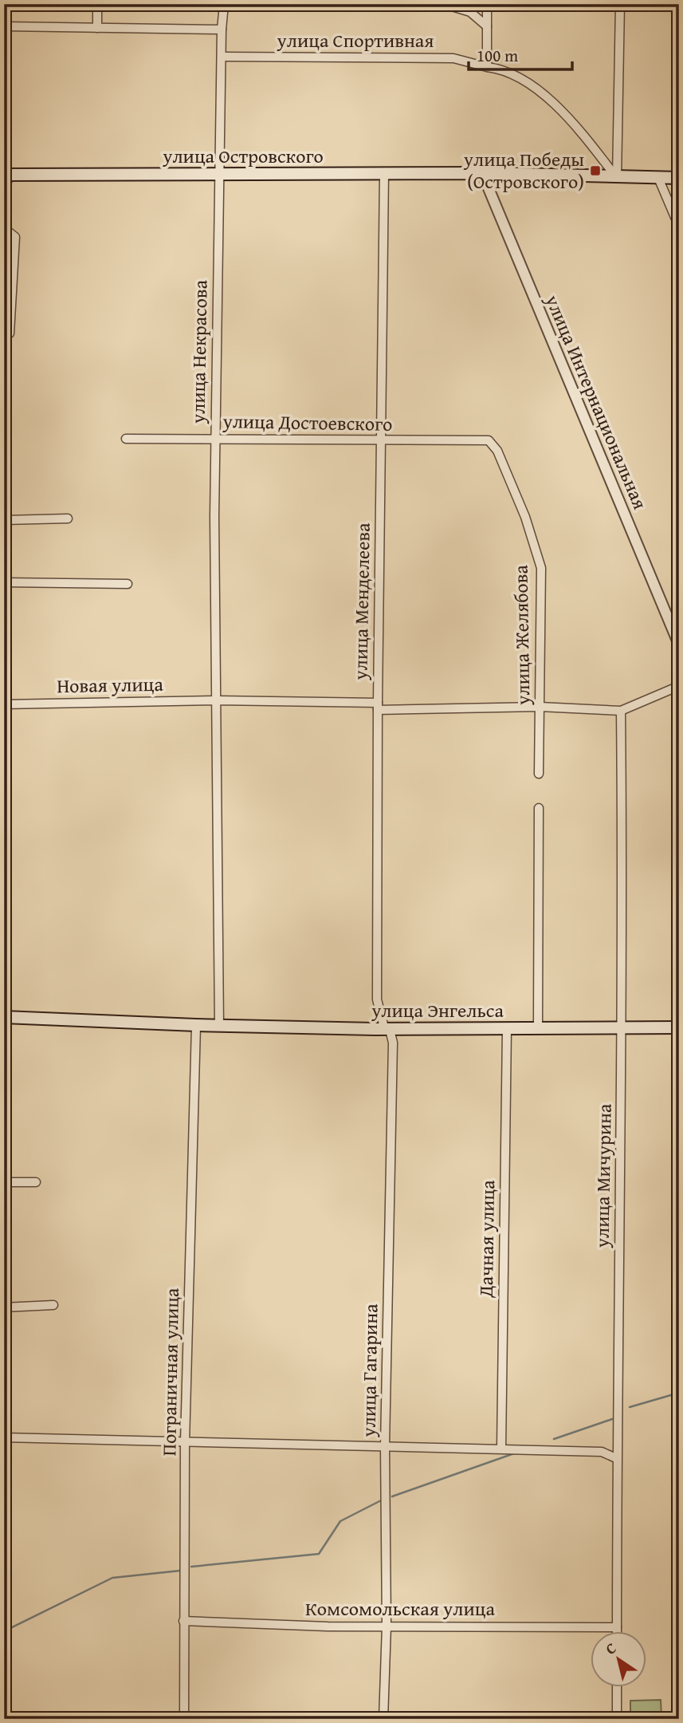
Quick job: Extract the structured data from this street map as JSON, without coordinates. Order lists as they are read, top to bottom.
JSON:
{
  "streets": {
    "main road": ["улица Островского", "улица Энгельса"],
    "street": [
      "улица Спортивная",
      "улица Некрасова",
      "улица Интернациональная",
      "улица Достоевского",
      "улица Менделеева",
      "улица Желябова",
      "Новая улица",
      "улица Мичурина",
      "Дачная улица",
      "улица Гагарина",
      "Пограничная улица",
      "Комсомольская улица"
    ]
  },
  "crossings": [
    ["улица Спортивная", "улица Островского"],
    ["улица Спортивная", "улица Некрасова"],
    ["улица Островского", "улица Некрасова"],
    ["улица Островского", "улица Интернациональная"],
    ["улица Островского", "улица Менделеева"],
    ["улица Некрасова", "улица Достоевского"],
    ["улица Некрасова", "Новая улица"],
    ["улица Некрасова", "улица Энгельса"],
    ["улица Достоевского", "улица Менделеева"],
    ["улица Достоевского", "улица Желябова"],
    ["улица Менделеева", "Новая улица"],
    ["улица Менделеева", "улица Энгельса"],
    ["улица Менделеева", "улица Гагарина"],
    ["улица Желябова", "Новая улица"],
    ["Новая улица", "улица Мичурина"],
    ["улица Энгельса", "улица Мичурина"],
    ["улица Энгельса", "Дачная улица"],
    ["улица Энгельса", "улица Гагарина"],
    ["улица Энгельса", "Пограничная улица"],
    ["улица Мичурина", "Комсомольская улица"],
    ["улица Гагарина", "Комсомольская улица"],
    ["Пограничная улица", "Комсомольская улица"]
  ],
  "places": {
    "transit": ["улица Победы (Островского)"]
  },
  "scale_bar": "100 m",
  "north": "top left"
}
